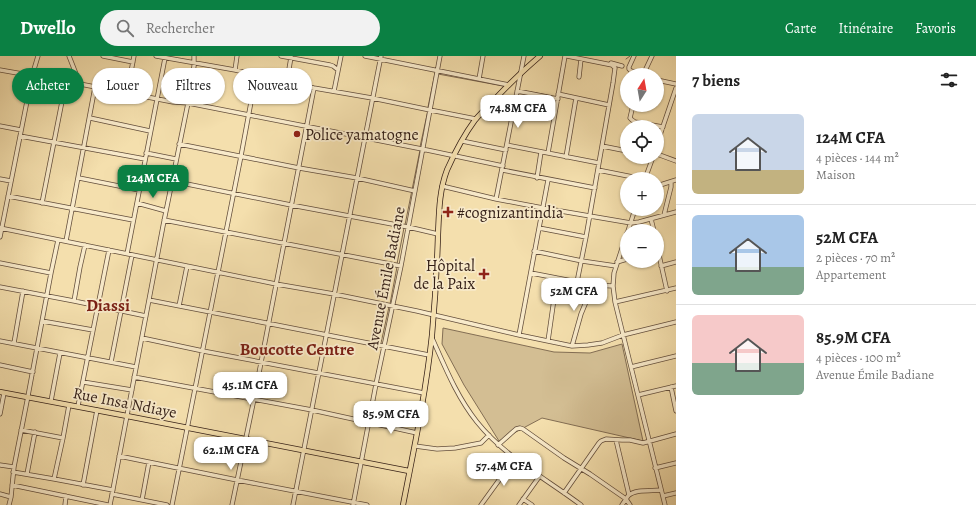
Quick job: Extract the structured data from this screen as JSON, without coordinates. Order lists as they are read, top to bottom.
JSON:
{
  "streets": {
    "main road": ["Rue Insa Ndiaye"],
    "street": ["Avenue Émile Badiane"]
  },
  "crossings": [
    ["Avenue Émile Badiane", "Rue Insa Ndiaye"]
  ],
  "districts": ["Diassi", "Boucotte Centre"],
  "places": {
    "other": ["Police yamatogne"],
    "health": ["#cognizantindia", "Hôpital de la Paix"]
  },
  "north": "top",
  "page": {
    "header": "Dwello",
    "search": "Rechercher",
    "nav": ["Carte", "Itinéraire", "Favoris"],
    "heading": "7 biens",
    "map_buttons": ["+", "−"],
    "chip": [
      "Acheter",
      "Louer",
      "Filtres",
      "Nouveau"
    ],
    "price": [
      "74.8M CFA",
      "124M CFA",
      "52M CFA",
      "45.1M CFA",
      "85.9M CFA",
      "62.1M CFA",
      "57.4M CFA"
    ],
    "list": [
      {
        "name": "124M CFA",
        "note": "4 pièces · 144 m² · Maison"
      },
      {
        "name": "52M CFA",
        "note": "2 pièces · 70 m² · Appartement"
      },
      {
        "name": "85.9M CFA",
        "note": "4 pièces · 100 m² · Avenue Émile Badiane"
      }
    ]
  }
}
